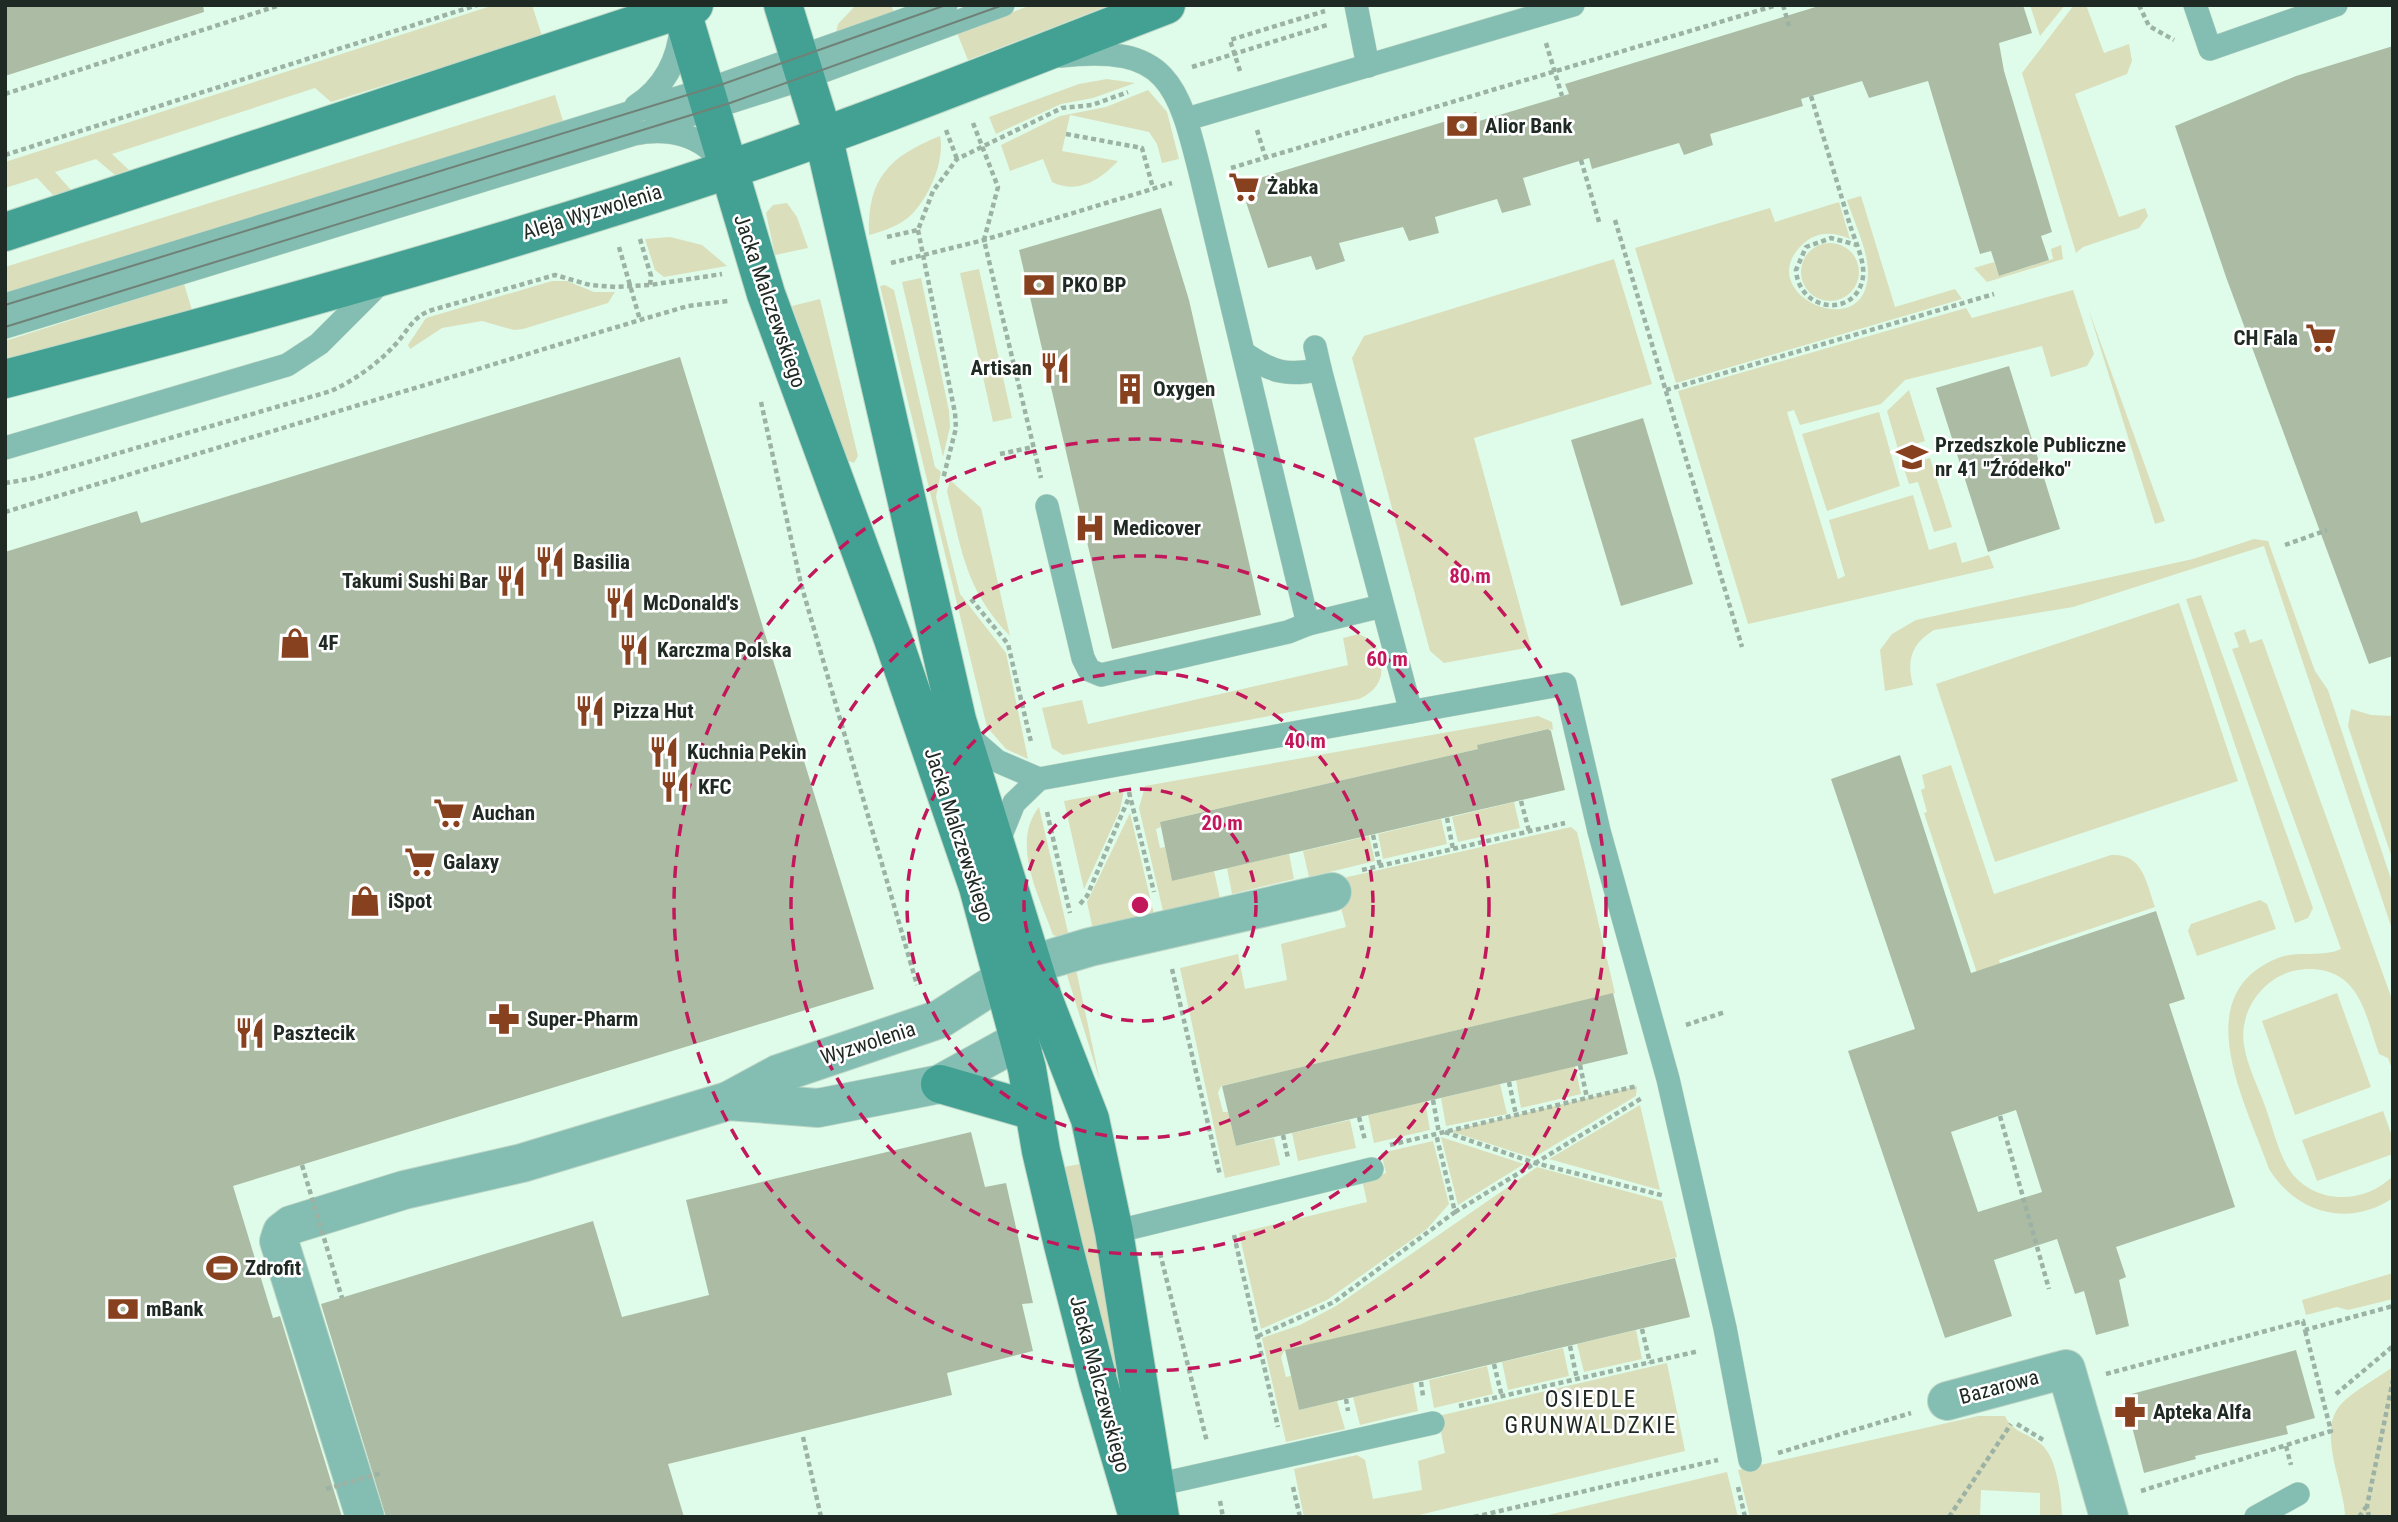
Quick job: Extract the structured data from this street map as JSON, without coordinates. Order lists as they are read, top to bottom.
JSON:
{
  "streets": {
    "street": [
      "Aleja Wyzwolenia",
      "Jacka Malczewskiego",
      "Wyzwolenia",
      "Bazarowa"
    ]
  },
  "crossings": [
    ["Aleja Wyzwolenia", "Jacka Malczewskiego"],
    ["Jacka Malczewskiego", "Wyzwolenia"]
  ],
  "districts": ["OSIEDLE GRUNWALDZKIE"],
  "places": {
    "bank": ["Alior Bank", "PKO BP", "mBank"],
    "supermarket": [
      "Żabka",
      "CH Fala",
      "Auchan",
      "Galaxy"
    ],
    "restaurant": [
      "Artisan",
      "Basilia",
      "Takumi Sushi Bar",
      "McDonald's",
      "Karczma Polska",
      "Pizza Hut",
      "Kuchnia Pekin",
      "KFC",
      "Pasztecik"
    ],
    "building": ["Oxygen"],
    "school or university": ["Przedszkole Publiczne nr 41 \"Źródełko\""],
    "hospital": ["Medicover"],
    "shop": ["4F", "iSpot"],
    "pharmacy": ["Super-Pharm", "Apteka Alfa"],
    "sports": ["Zdrofit"]
  },
  "rings": [
    "80 m",
    "60 m",
    "40 m",
    "20 m"
  ]
}
